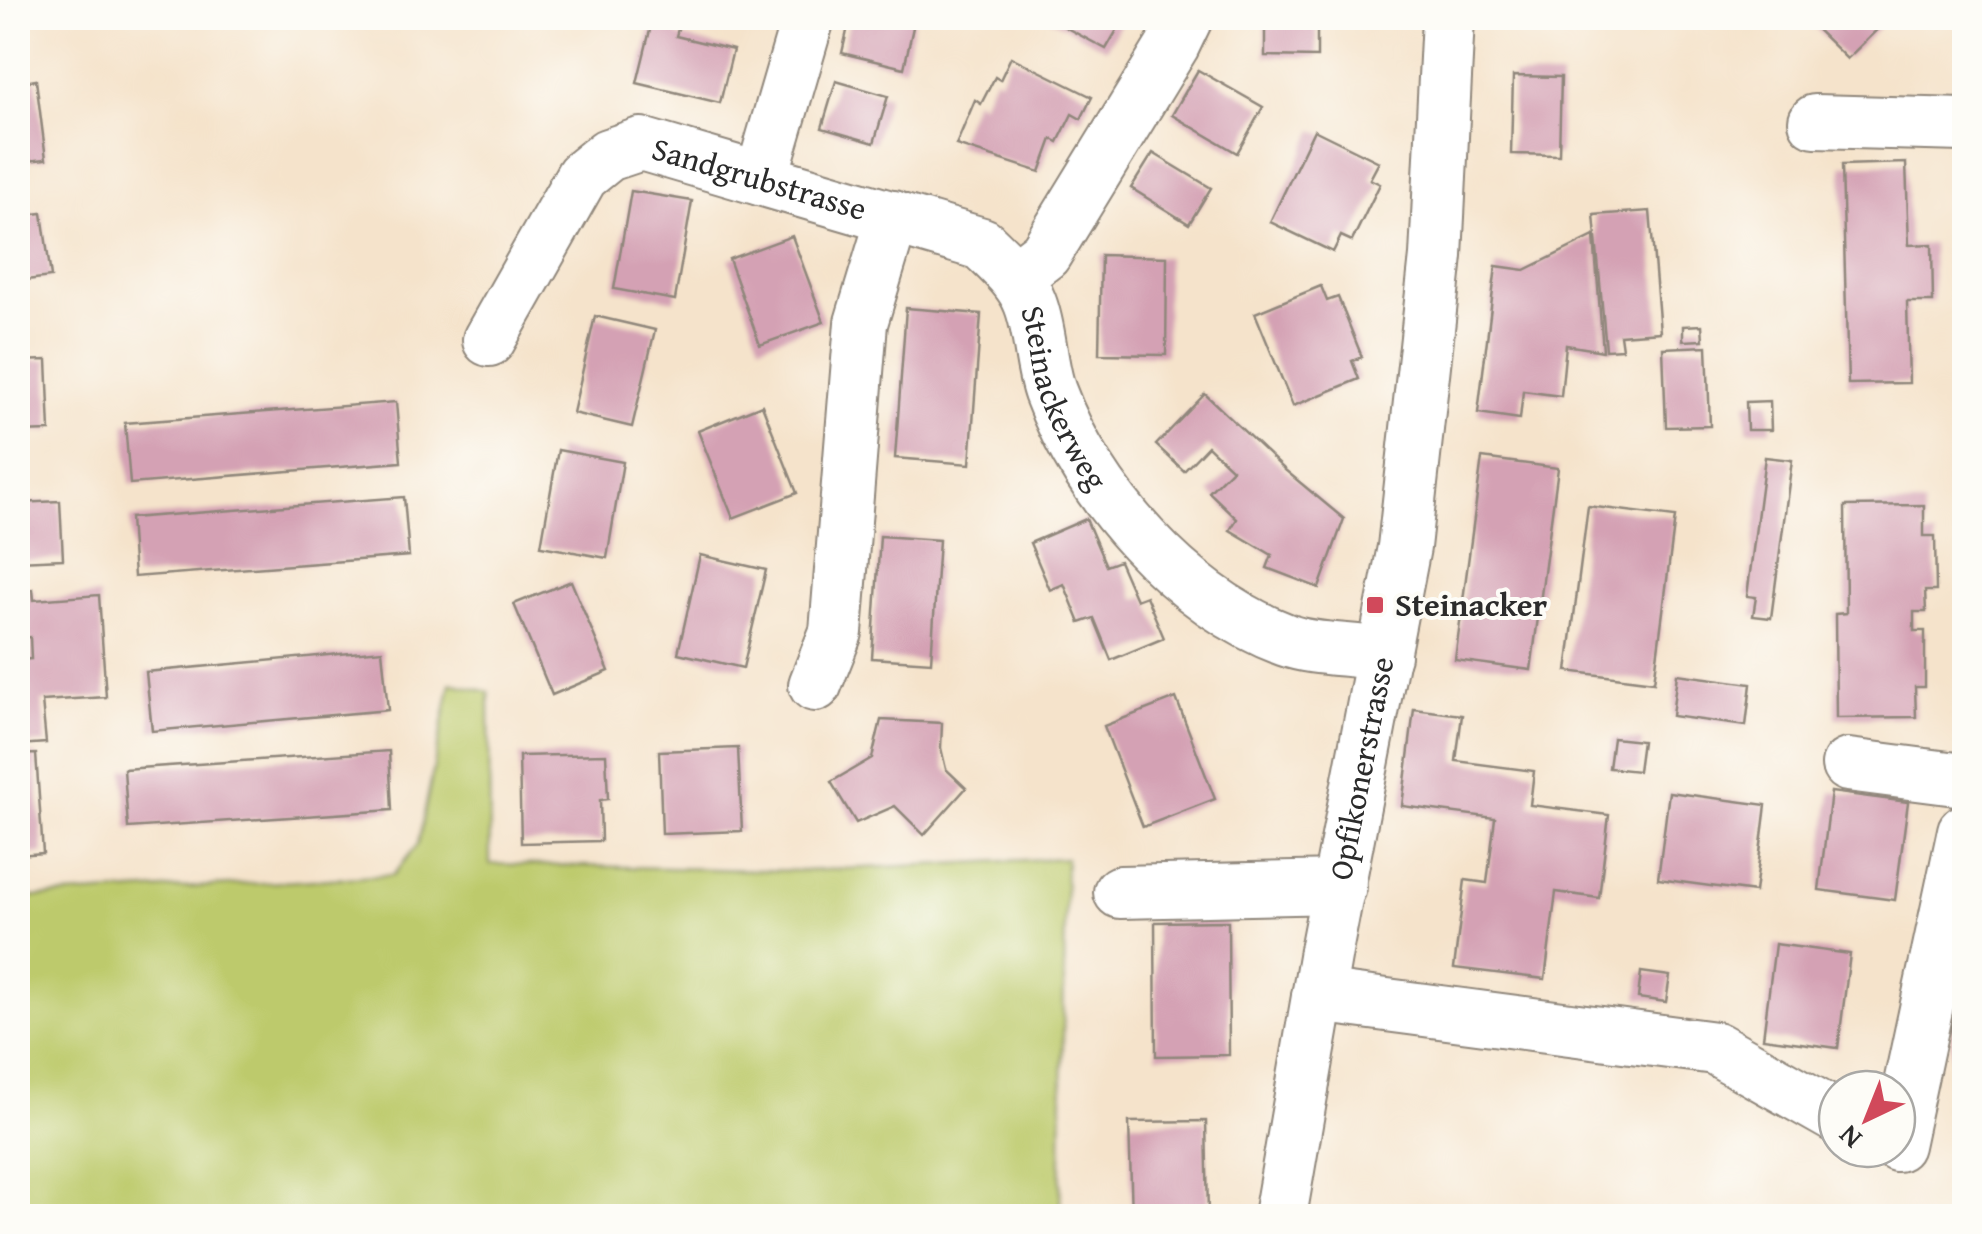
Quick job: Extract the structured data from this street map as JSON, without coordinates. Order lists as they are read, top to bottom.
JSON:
{
  "streets": {
    "street": ["Sandgrubstrasse", "Steinackerweg", "Opfikonerstrasse"]
  },
  "crossings": [
    ["Sandgrubstrasse", "Steinackerweg"],
    ["Steinackerweg", "Opfikonerstrasse"]
  ],
  "places": {
    "transit": ["Steinacker"]
  },
  "north": "bottom left"
}
